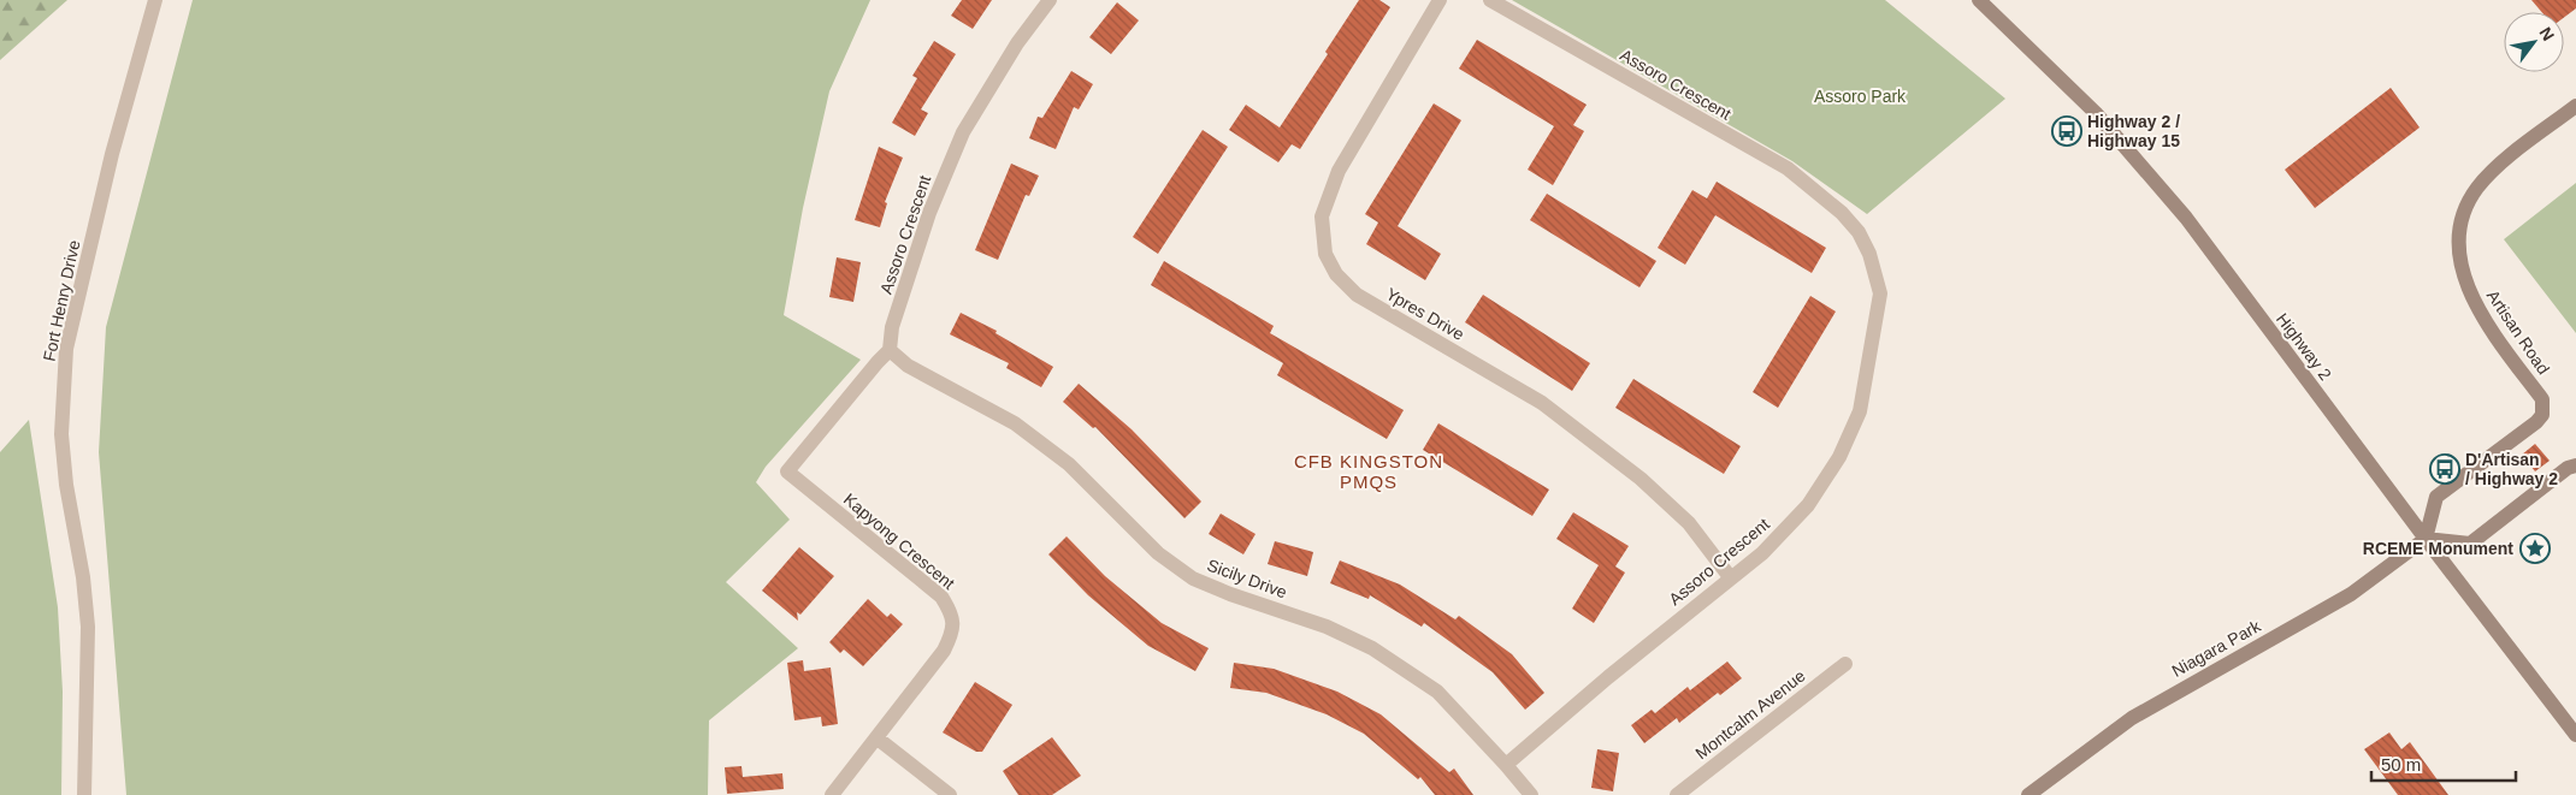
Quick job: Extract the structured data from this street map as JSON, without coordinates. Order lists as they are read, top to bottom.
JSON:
{
  "streets": {
    "street": [
      "Assoro Crescent",
      "Fort Henry Drive",
      "Ypres Drive",
      "Artisan Road",
      "Highway 2",
      "Kapyong Crescent",
      "Sicily Drive",
      "Niagara Park",
      "Montcalm Avenue"
    ]
  },
  "crossings": [
    ["Assoro Crescent", "Ypres Drive"],
    ["Assoro Crescent", "Kapyong Crescent"],
    ["Assoro Crescent", "Sicily Drive"],
    ["Artisan Road", "Highway 2"],
    ["Artisan Road", "Niagara Park"],
    ["Highway 2", "Niagara Park"],
    ["Kapyong Crescent", "Sicily Drive"]
  ],
  "districts": ["CFB KINGSTON PMQS"],
  "parks": ["Assoro Park"],
  "places": {
    "bus stop": ["Highway 2 / Highway 15", "D'Artisan / Highway 2"],
    "place": ["RCEME Monument"]
  },
  "scale_bar": "50 m",
  "north": "top right"
}
